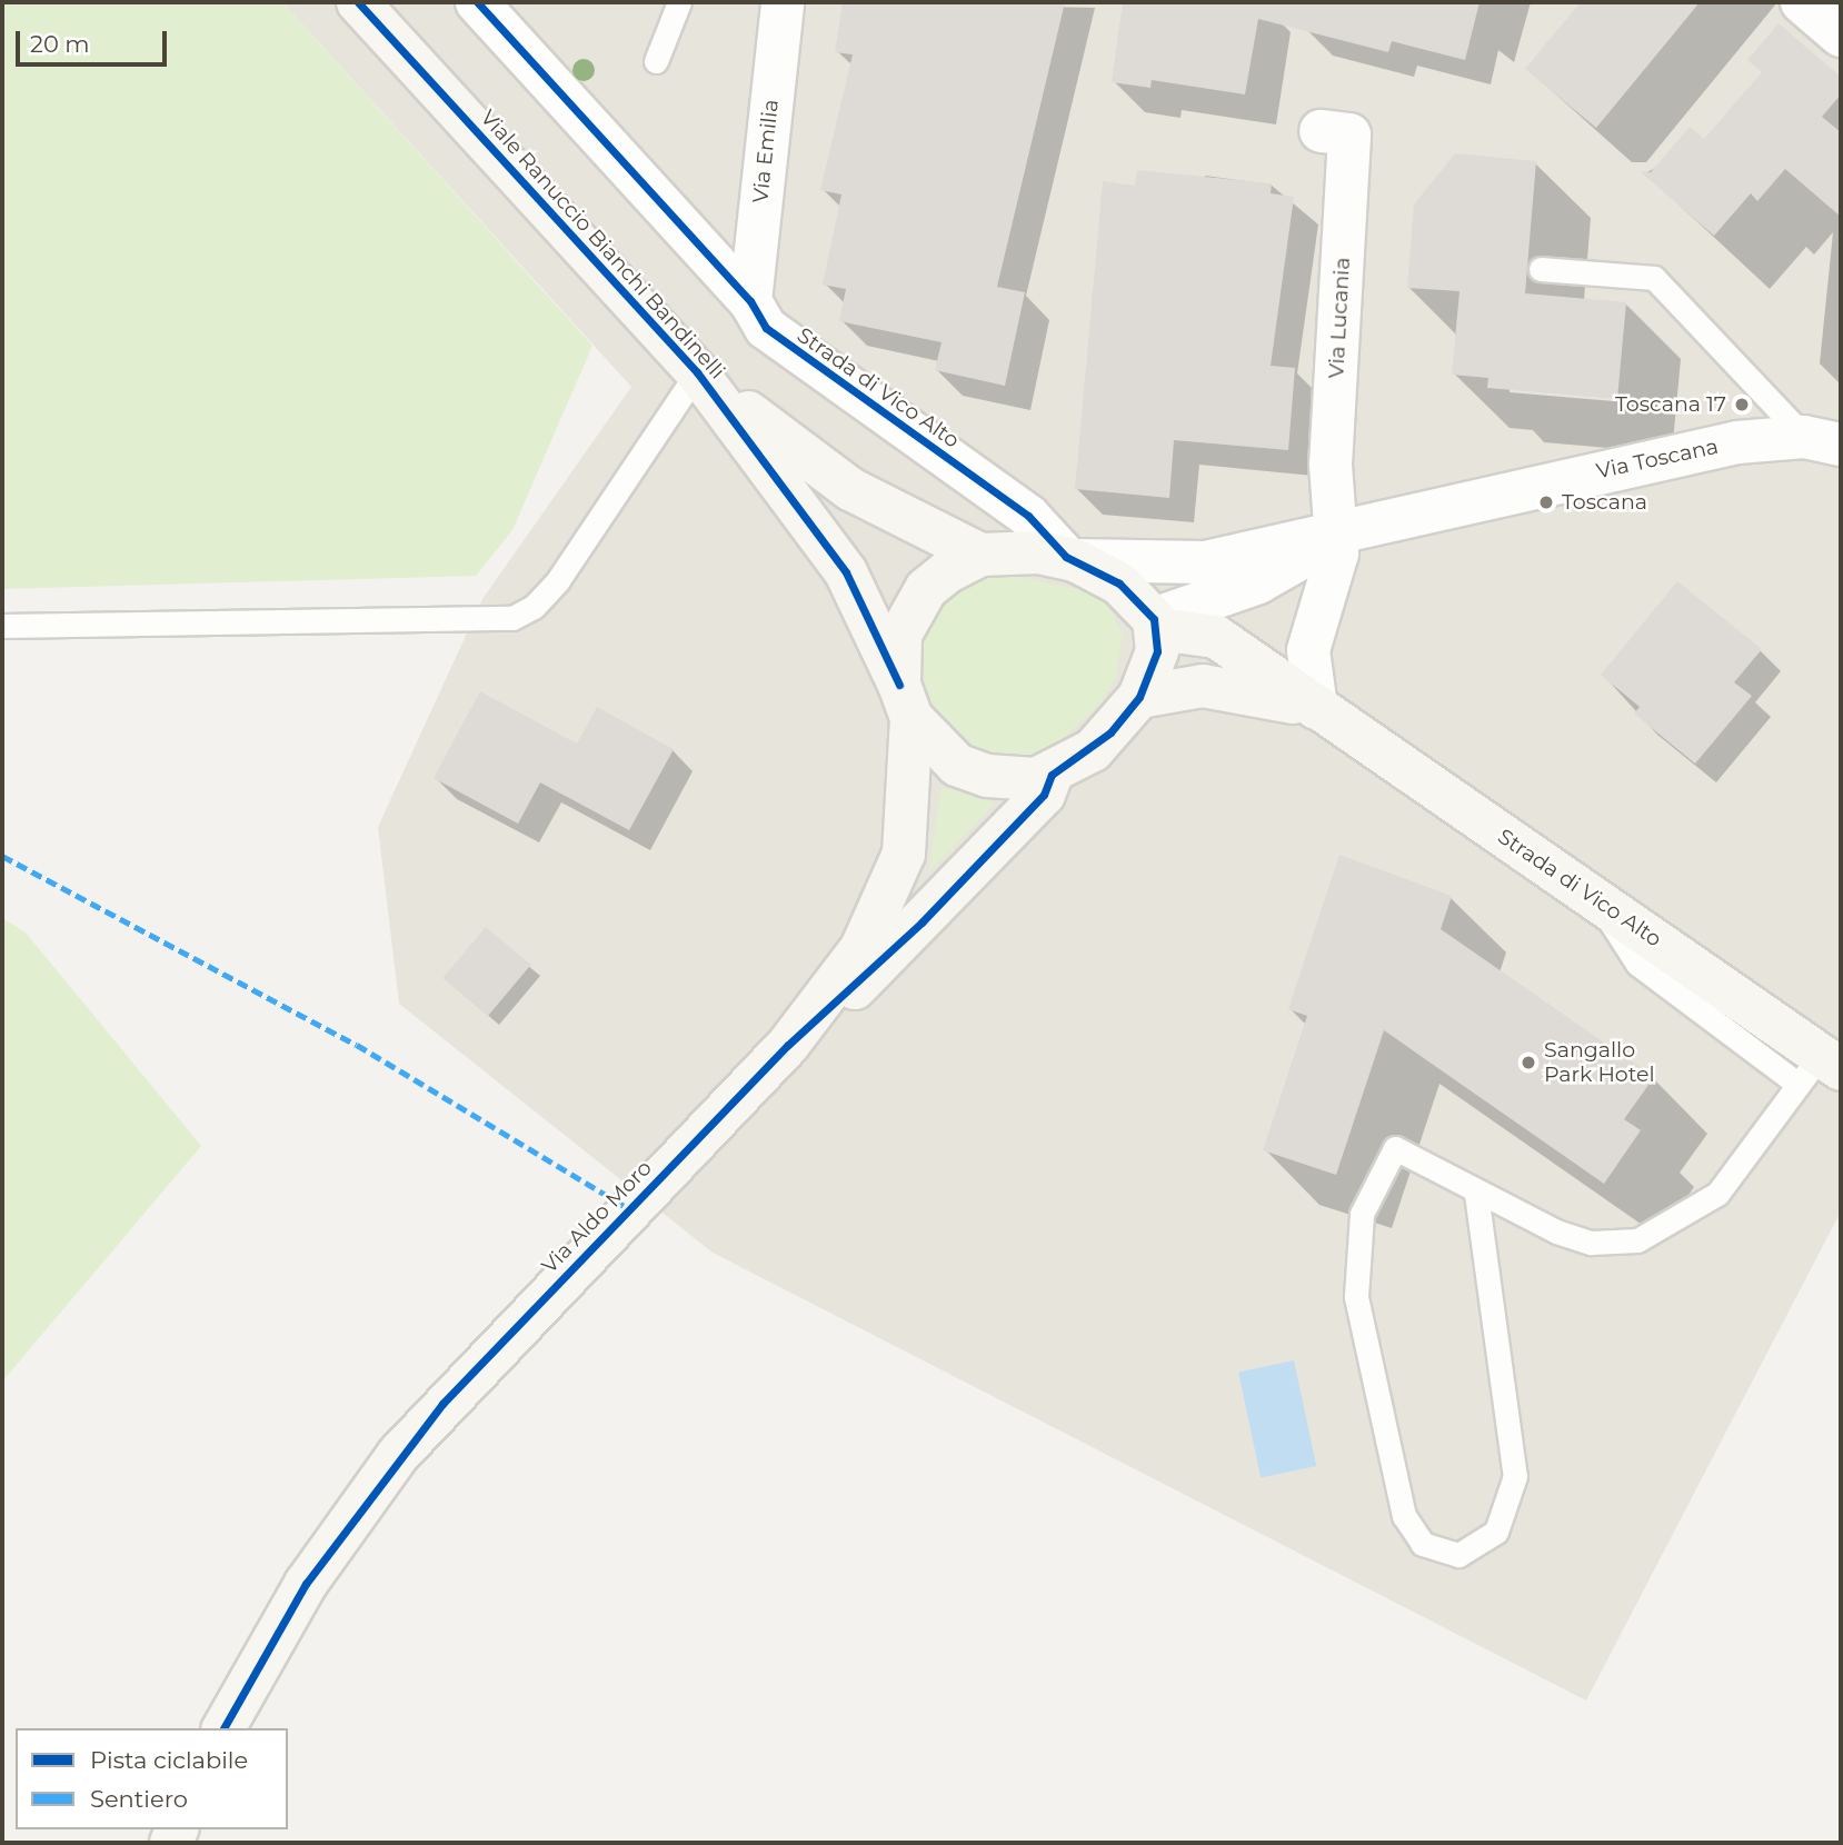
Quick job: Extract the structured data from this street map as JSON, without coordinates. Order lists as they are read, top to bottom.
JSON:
{
  "streets": {
    "street": [
      "Via Emilia",
      "Viale Ranuccio Bianchi Bandinelli",
      "Via Lucania",
      "Strada di Vico Alto",
      "Via Toscana",
      "Via Aldo Moro"
    ]
  },
  "crossings": [
    ["Via Emilia", "Strada di Vico Alto"],
    ["Viale Ranuccio Bianchi Bandinelli", "Strada di Vico Alto"],
    ["Viale Ranuccio Bianchi Bandinelli", "Via Toscana"],
    ["Viale Ranuccio Bianchi Bandinelli", "Via Aldo Moro"],
    ["Via Lucania", "Via Toscana"],
    ["Strada di Vico Alto", "Via Toscana"],
    ["Strada di Vico Alto", "Via Aldo Moro"],
    ["Via Toscana", "Via Aldo Moro"]
  ],
  "places": ["Toscana 17", "Toscana", "Sangallo Park Hotel"],
  "legend": ["Pista ciclabile", "Sentiero"],
  "scale_bar": "20 m"
}
